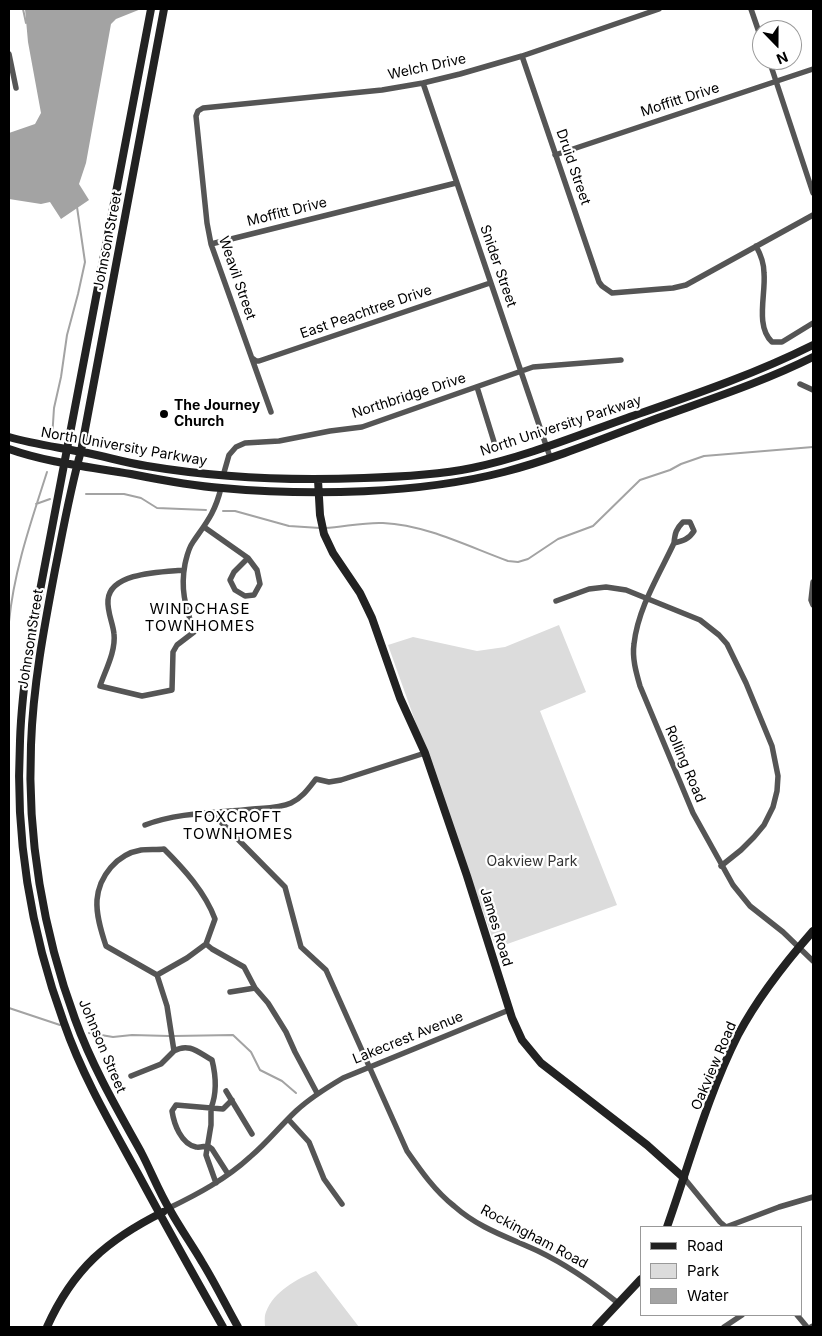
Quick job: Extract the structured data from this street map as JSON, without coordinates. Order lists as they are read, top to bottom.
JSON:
{
  "streets": {
    "main road": [
      "Johnson Street",
      "North University Parkway",
      "James Road",
      "Lakecrest Avenue",
      "Oakview Road"
    ],
    "street": [
      "Welch Drive",
      "Moffitt Drive",
      "Druid Street",
      "Snider Street",
      "Weavil Street",
      "East Peachtree Drive",
      "Northbridge Drive",
      "Rolling Road",
      "Rockingham Road"
    ]
  },
  "crossings": [
    ["Welch Drive", "Druid Street"],
    ["Welch Drive", "Snider Street"],
    ["Welch Drive", "Weavil Street"],
    ["Moffitt Drive", "Druid Street"],
    ["Moffitt Drive", "Snider Street"],
    ["Moffitt Drive", "Weavil Street"],
    ["Johnson Street", "North University Parkway"],
    ["Johnson Street", "Lakecrest Avenue"],
    ["Snider Street", "East Peachtree Drive"],
    ["Snider Street", "Northbridge Drive"],
    ["Snider Street", "North University Parkway"],
    ["Weavil Street", "East Peachtree Drive"],
    ["Northbridge Drive", "North University Parkway"],
    ["North University Parkway", "James Road"],
    ["Rolling Road", "Oakview Road"],
    ["James Road", "Lakecrest Avenue"],
    ["James Road", "Oakview Road"],
    ["Lakecrest Avenue", "Rockingham Road"]
  ],
  "districts": ["WINDCHASE TOWNHOMES", "FOXCROFT TOWNHOMES"],
  "parks": ["Oakview Park"],
  "places": ["The Journey Church"],
  "legend": ["Road", "Park", "Water"],
  "north": "bottom"
}
